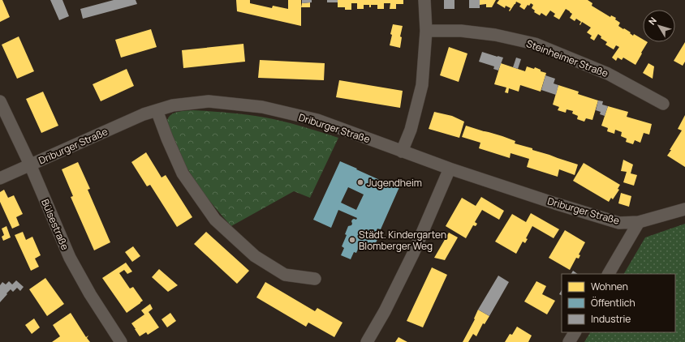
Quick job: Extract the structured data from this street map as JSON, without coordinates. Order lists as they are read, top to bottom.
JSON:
{
  "streets": {
    "street": ["Steinheimer Straße", "Driburger Straße", "Bülsestraße"]
  },
  "crossings": [
    ["Driburger Straße", "Bülsestraße"]
  ],
  "places": ["Jugendheim", "Städt. Kindergarten Blomberger Weg"],
  "legend": ["Wohnen", "Öffentlich", "Industrie"],
  "north": "top left"
}
